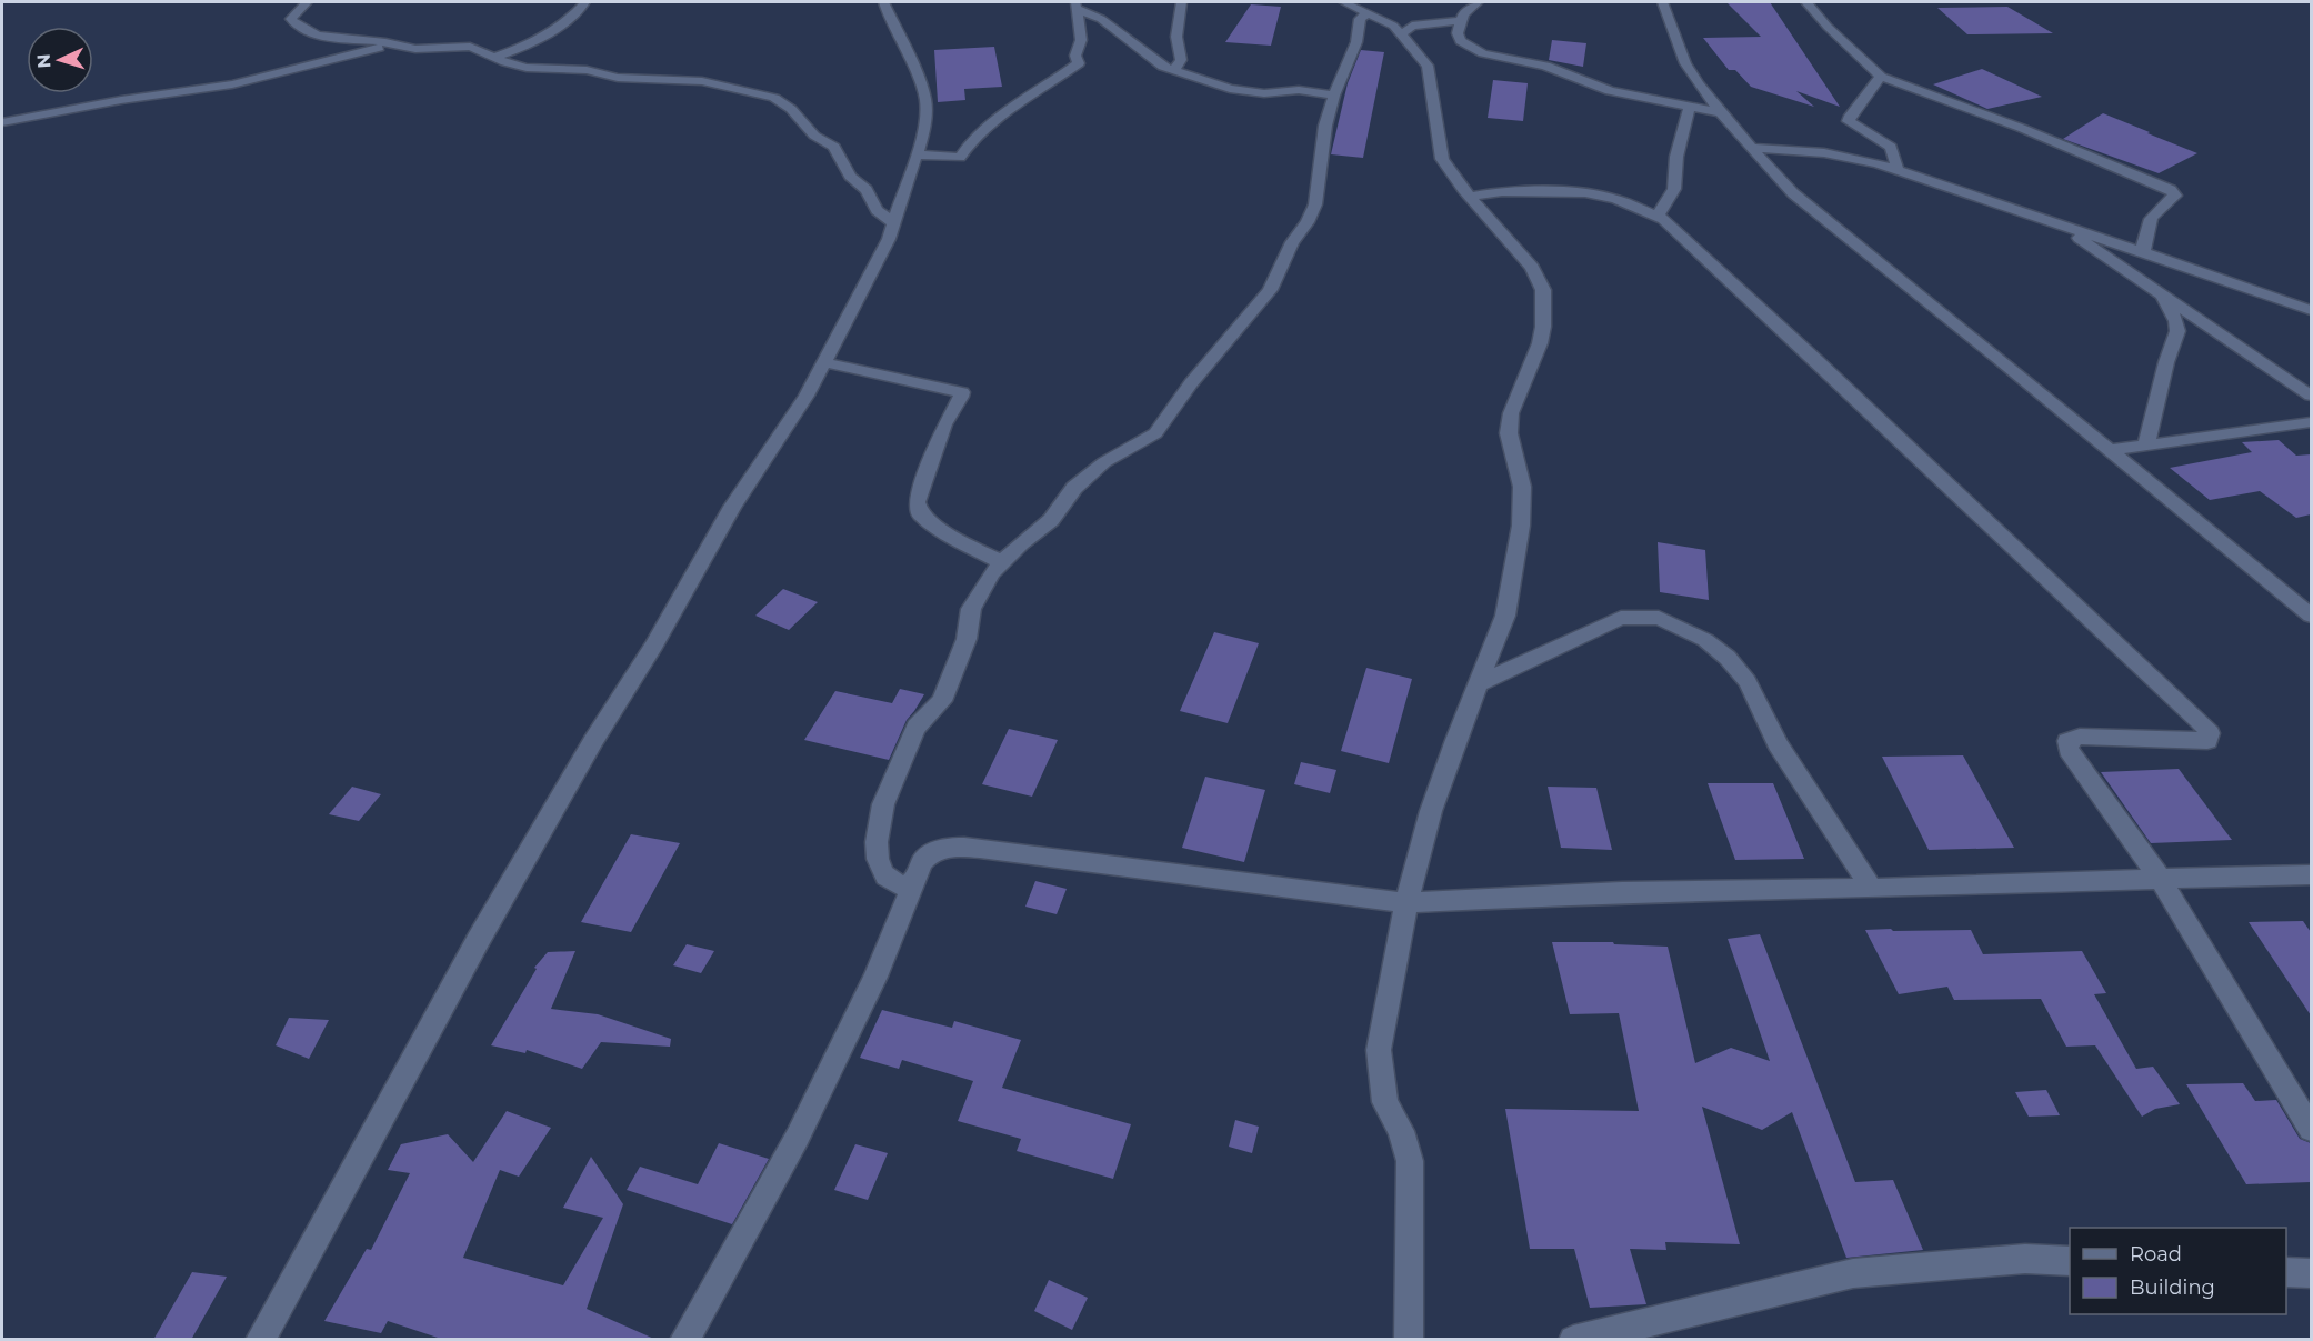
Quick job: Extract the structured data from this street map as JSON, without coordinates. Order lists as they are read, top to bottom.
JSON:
{
  "legend": ["Road", "Building"],
  "north": "left"
}
